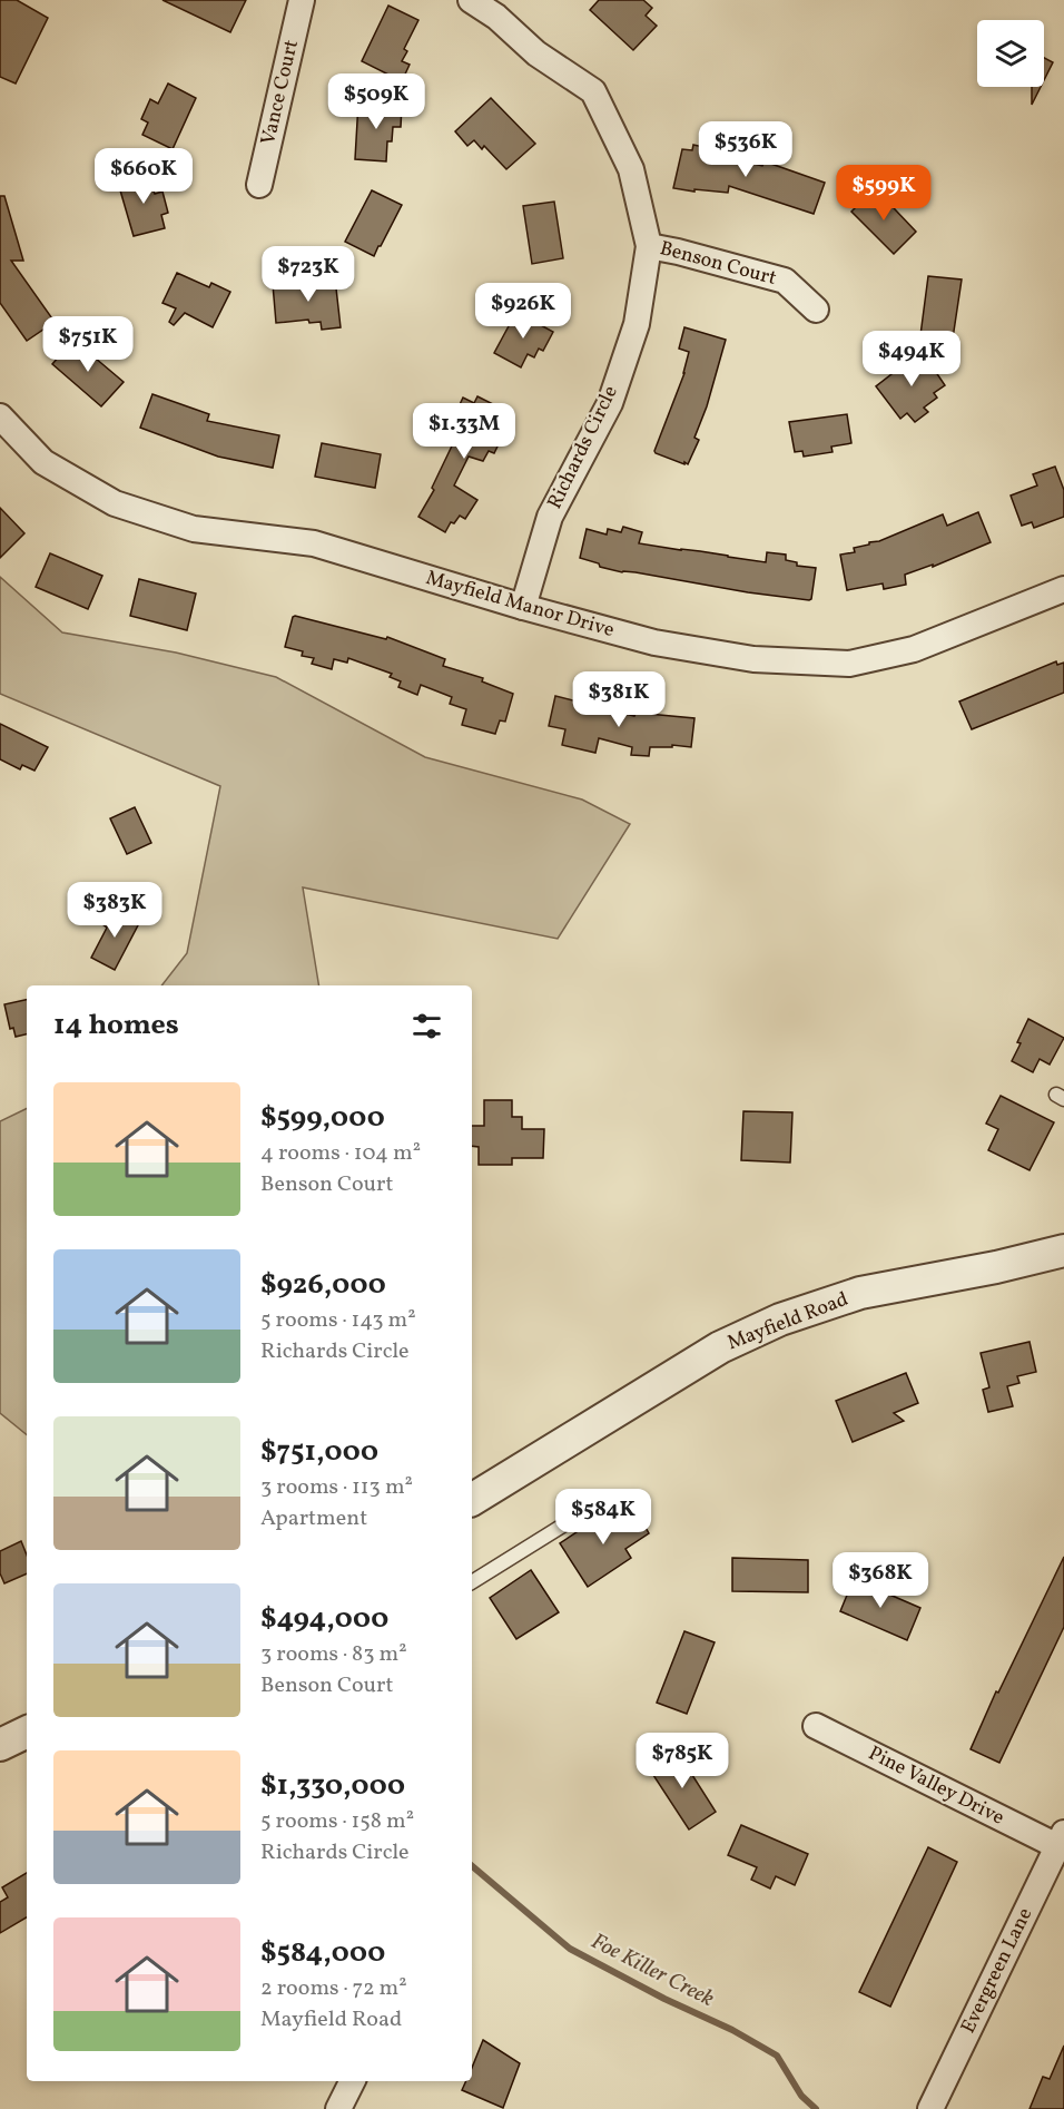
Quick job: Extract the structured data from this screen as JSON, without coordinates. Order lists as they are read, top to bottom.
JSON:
{
  "streets": {
    "street": [
      "Vance Court",
      "Benson Court",
      "Richards Circle",
      "Mayfield Manor Drive",
      "Mayfield Road",
      "Pine Valley Drive",
      "Evergreen Lane"
    ]
  },
  "crossings": [
    ["Benson Court", "Richards Circle"],
    ["Richards Circle", "Mayfield Manor Drive"],
    ["Pine Valley Drive", "Evergreen Lane"]
  ],
  "water": ["Foe Killer Creek"],
  "page": {
    "price": [
      "$509K",
      "$536K",
      "$660K",
      "$599K",
      "$723K",
      "$926K",
      "$751K",
      "$494K",
      "$1.33M",
      "$381K",
      "$383K",
      "$584K",
      "$368K",
      "$785K"
    ],
    "heading": "14 homes",
    "list": [
      {
        "name": "$599,000",
        "note": "4 rooms · 104 m² · Benson Court"
      },
      {
        "name": "$926,000",
        "note": "5 rooms · 143 m² · Richards Circle"
      },
      {
        "name": "$751,000",
        "note": "3 rooms · 113 m² · Apartment"
      },
      {
        "name": "$494,000",
        "note": "3 rooms · 83 m² · Benson Court"
      },
      {
        "name": "$1,330,000",
        "note": "5 rooms · 158 m² · Richards Circle"
      },
      {
        "name": "$584,000",
        "note": "2 rooms · 72 m² · Mayfield Road"
      }
    ]
  }
}
